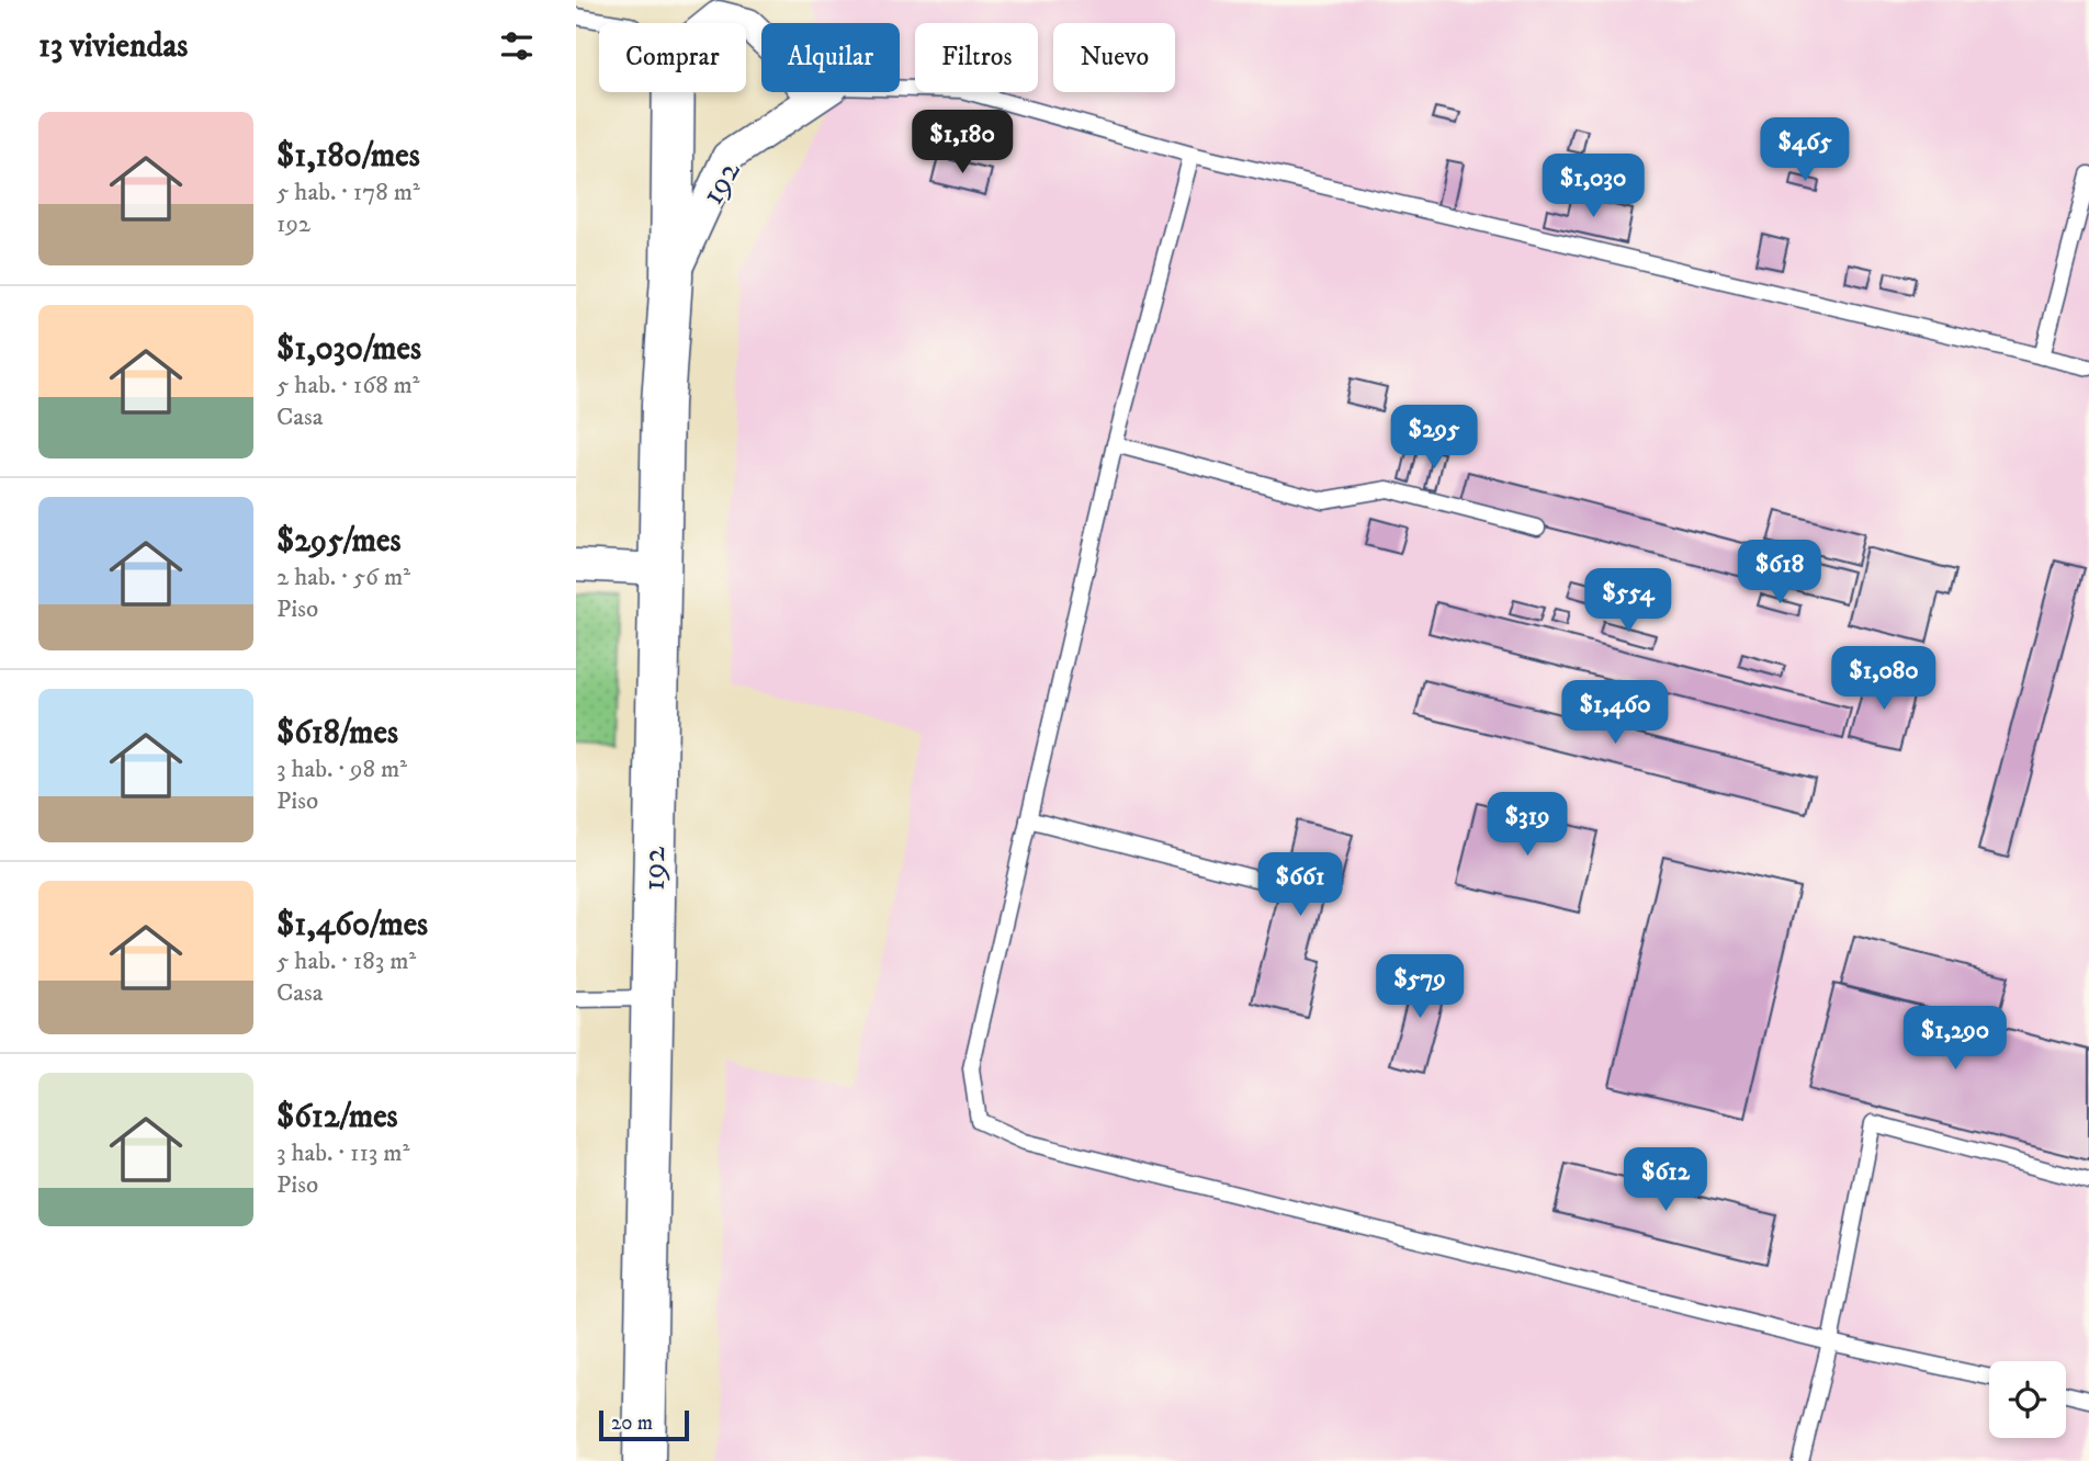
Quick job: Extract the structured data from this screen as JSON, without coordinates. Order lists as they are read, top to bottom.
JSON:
{
  "streets": {
    "street": ["192"]
  },
  "scale_bar": "20 m",
  "page": {
    "heading": "13 viviendas",
    "chip": [
      "Comprar",
      "Alquilar",
      "Filtros",
      "Nuevo"
    ],
    "list": [
      {
        "name": "$1,180/mes",
        "note": "5 hab. · 178 m² · 192"
      },
      {
        "name": "$1,030/mes",
        "note": "5 hab. · 168 m² · Casa"
      },
      {
        "name": "$295/mes",
        "note": "2 hab. · 56 m² · Piso"
      },
      {
        "name": "$618/mes",
        "note": "3 hab. · 98 m² · Piso"
      },
      {
        "name": "$1,460/mes",
        "note": "5 hab. · 183 m² · Casa"
      },
      {
        "name": "$612/mes",
        "note": "3 hab. · 113 m² · Piso"
      }
    ],
    "price": [
      "$1,180",
      "$465",
      "$1,030",
      "$295",
      "$618",
      "$554",
      "$1,080",
      "$1,460",
      "$319",
      "$661",
      "$579",
      "$1,290",
      "$612"
    ],
    "scale": "20 m"
  }
}
